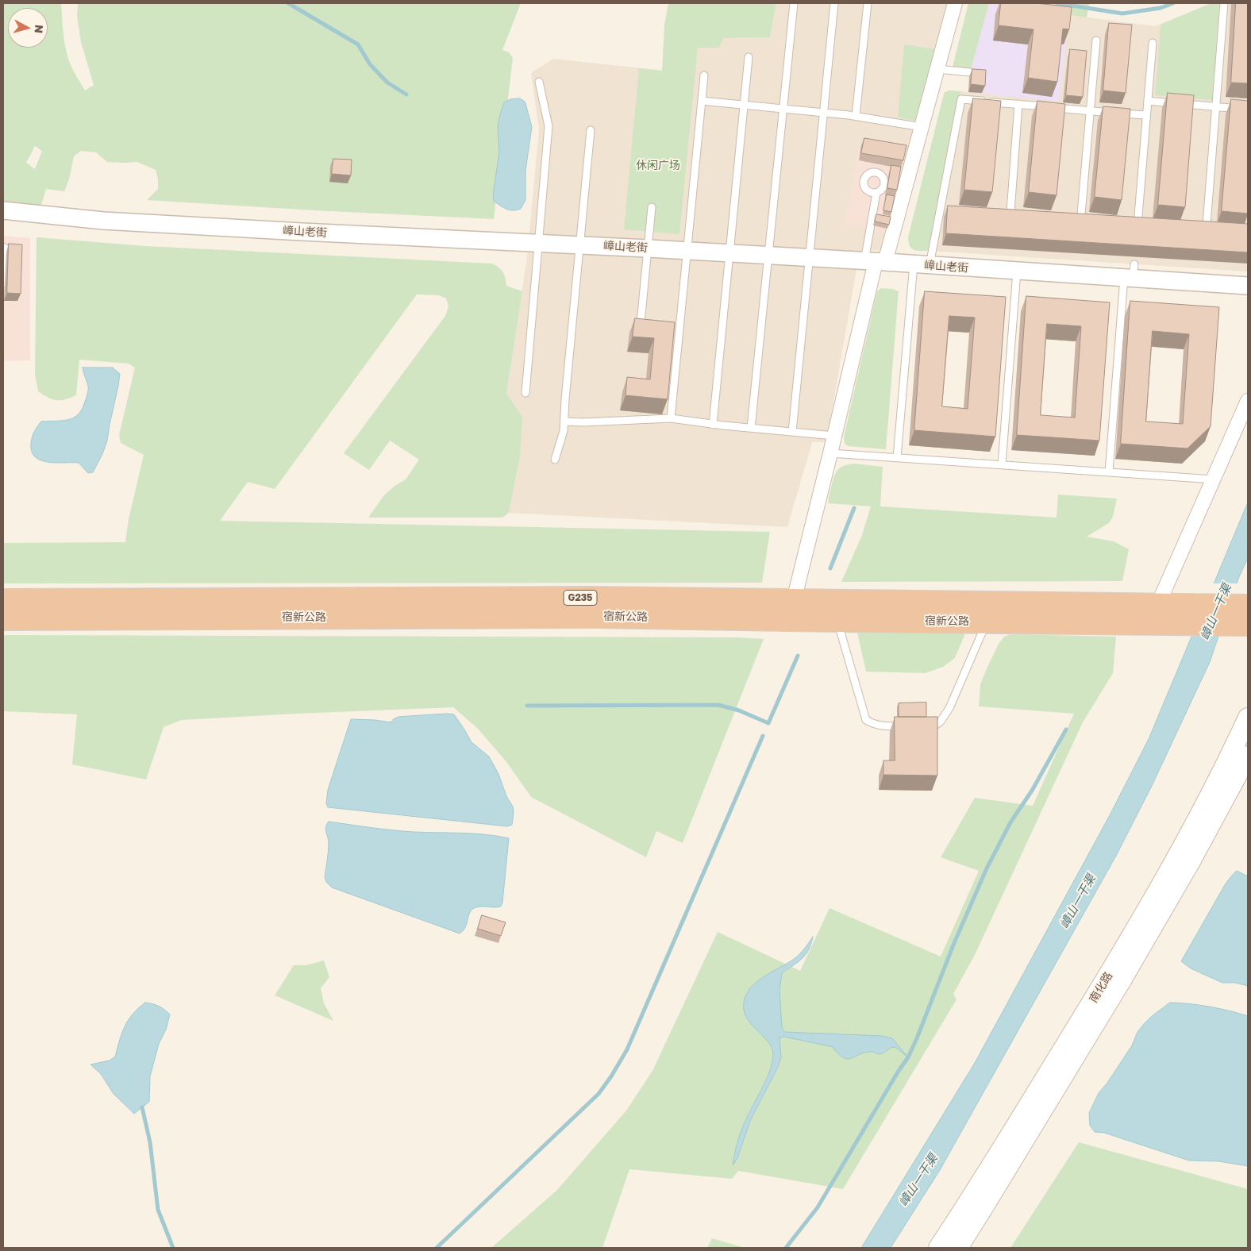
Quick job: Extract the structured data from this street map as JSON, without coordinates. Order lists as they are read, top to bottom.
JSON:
{
  "streets": {
    "highway": ["G235", "宿新公路"],
    "main road": ["南化路"],
    "street": ["嶂山老街"]
  },
  "water": ["嶂山一干渠"],
  "parks": ["休闲广场"],
  "north": "right"
}
